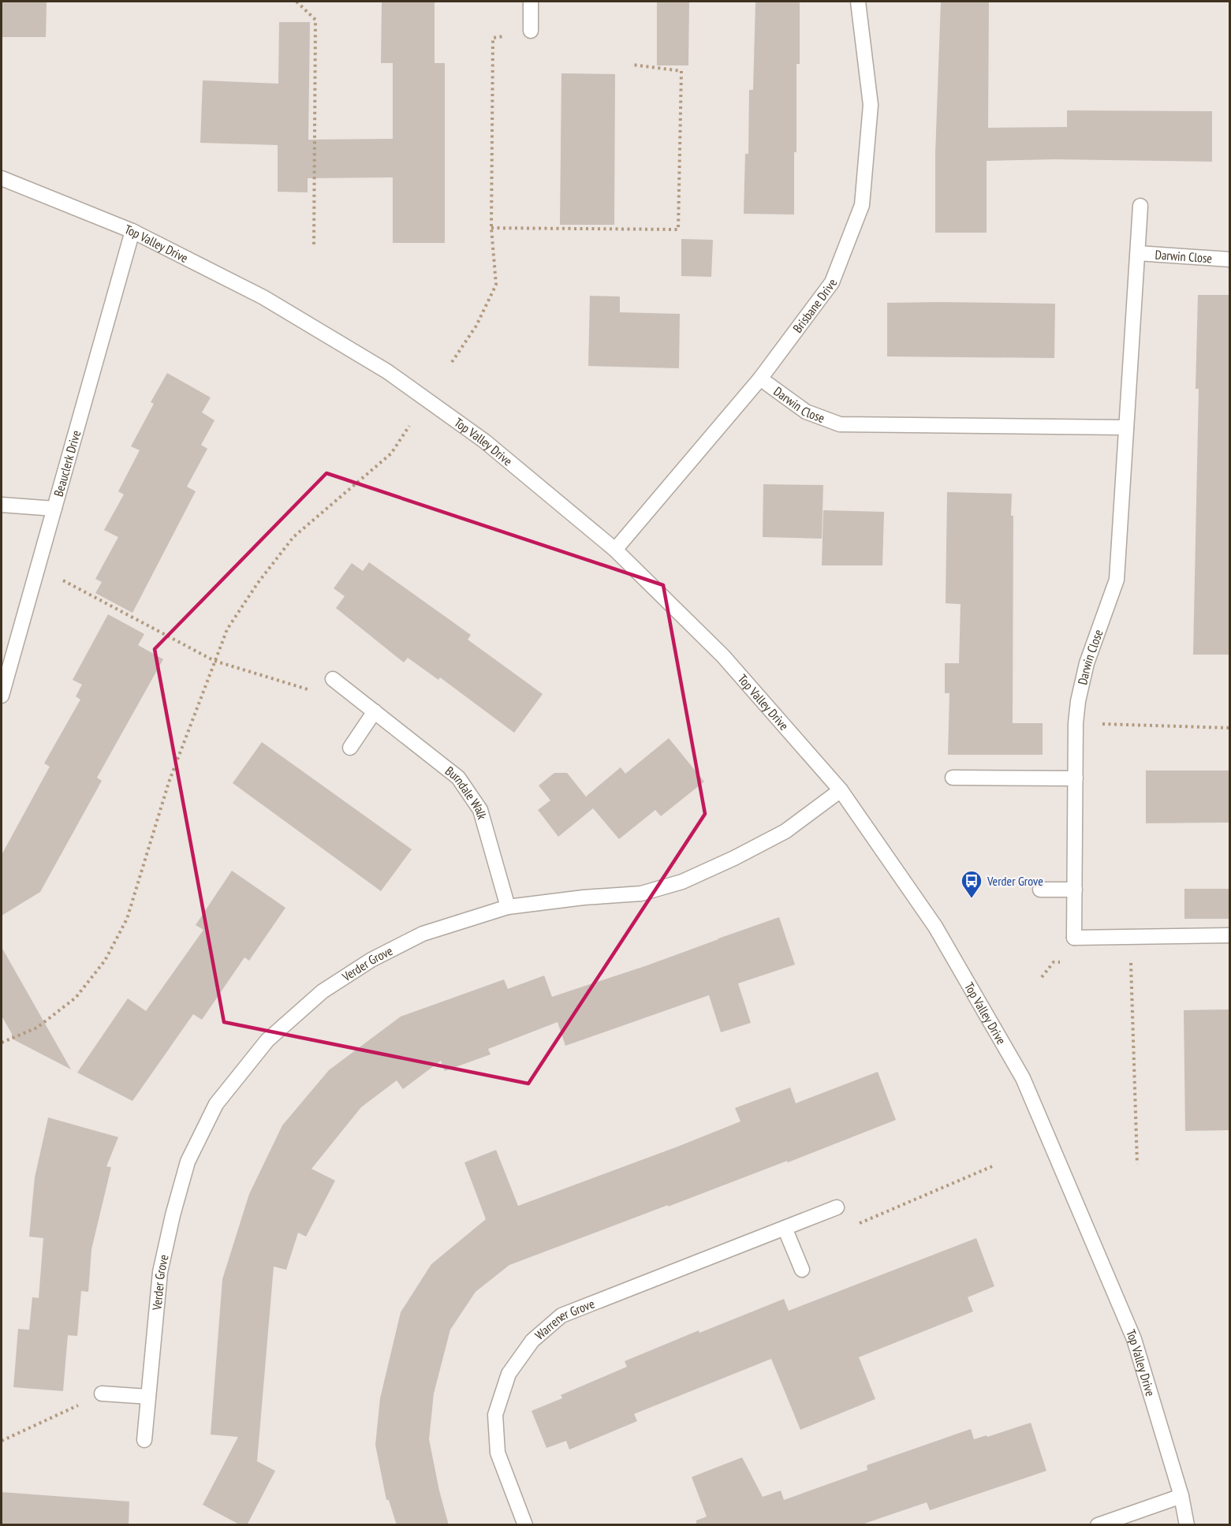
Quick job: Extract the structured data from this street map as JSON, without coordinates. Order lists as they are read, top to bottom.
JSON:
{
  "streets": {
    "street": [
      "Top Valley Drive",
      "Darwin Close",
      "Brisbane Drive",
      "Beauclerk Drive",
      "Burndale Walk",
      "Verder Grove",
      "Warrener Grove"
    ]
  },
  "crossings": [
    ["Top Valley Drive", "Brisbane Drive"],
    ["Top Valley Drive", "Beauclerk Drive"],
    ["Top Valley Drive", "Verder Grove"],
    ["Darwin Close", "Brisbane Drive"],
    ["Burndale Walk", "Verder Grove"]
  ],
  "places": {
    "bus stop": ["Verder Grove"]
  }
}
